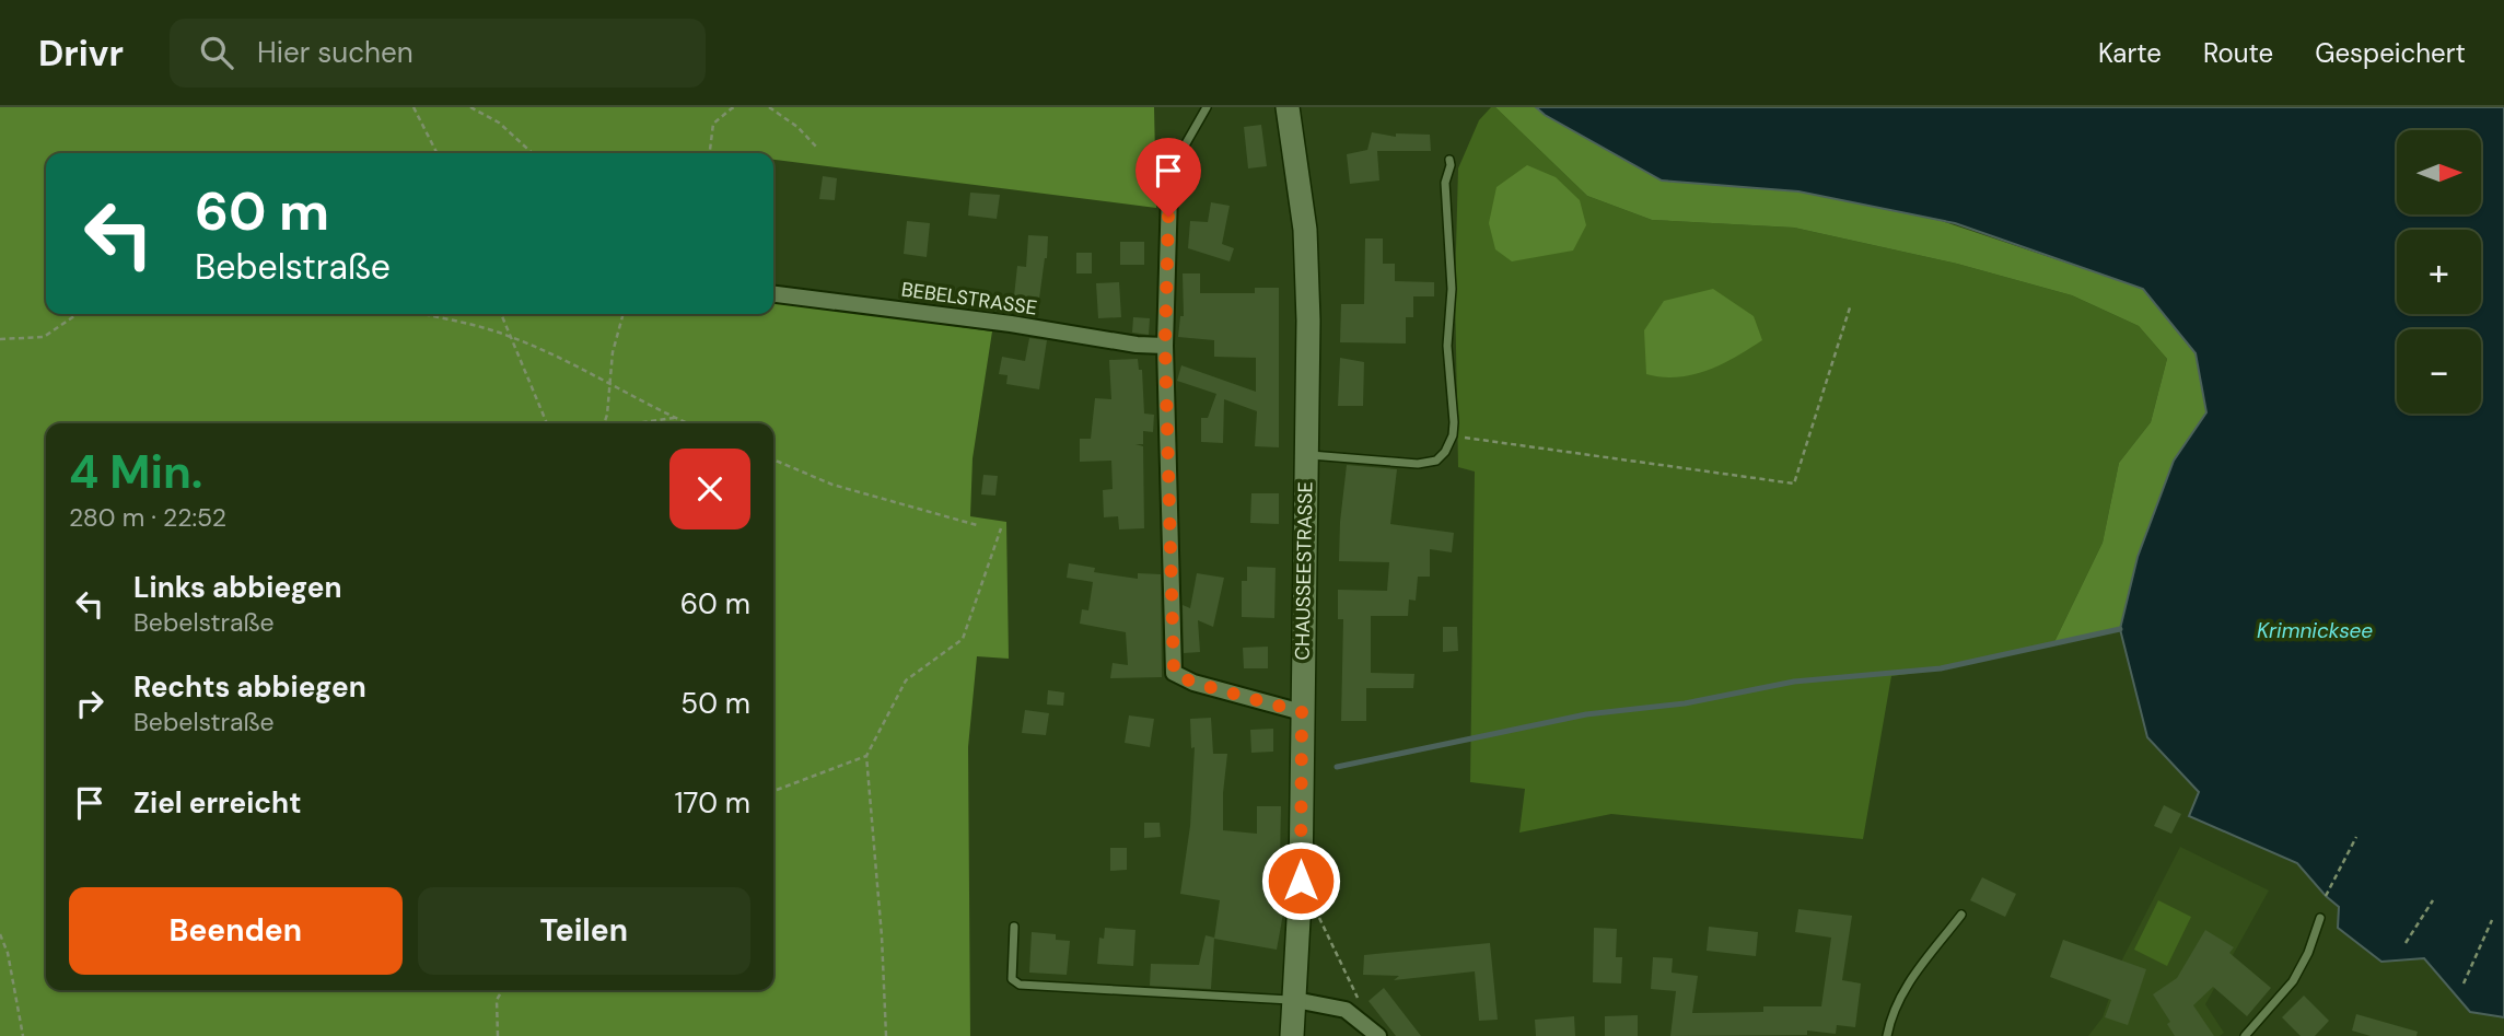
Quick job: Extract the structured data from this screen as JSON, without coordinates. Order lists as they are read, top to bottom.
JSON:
{
  "streets": {
    "main road": ["CHAUSSEESTRASSE"],
    "street": ["BEBELSTRASSE"]
  },
  "water": ["Krimnicksee"],
  "north": "right",
  "page": {
    "header": "Drivr",
    "search": "Hier suchen",
    "nav": ["Karte", "Route", "Gespeichert"],
    "map_buttons": ["+", "−"],
    "turn": ["60 m", "Bebelstraße"],
    "heading": ["4 Min.", "280 m · 22:52"],
    "list": [
      {
        "name": "Links abbiegen",
        "note": "Bebelstraße",
        "value": "60 m"
      },
      {
        "name": "Rechts abbiegen",
        "note": "Bebelstraße",
        "value": "50 m"
      },
      {
        "name": "Ziel erreicht",
        "value": "170 m"
      }
    ],
    "buttons": ["Beenden", "Teilen"]
  }
}
